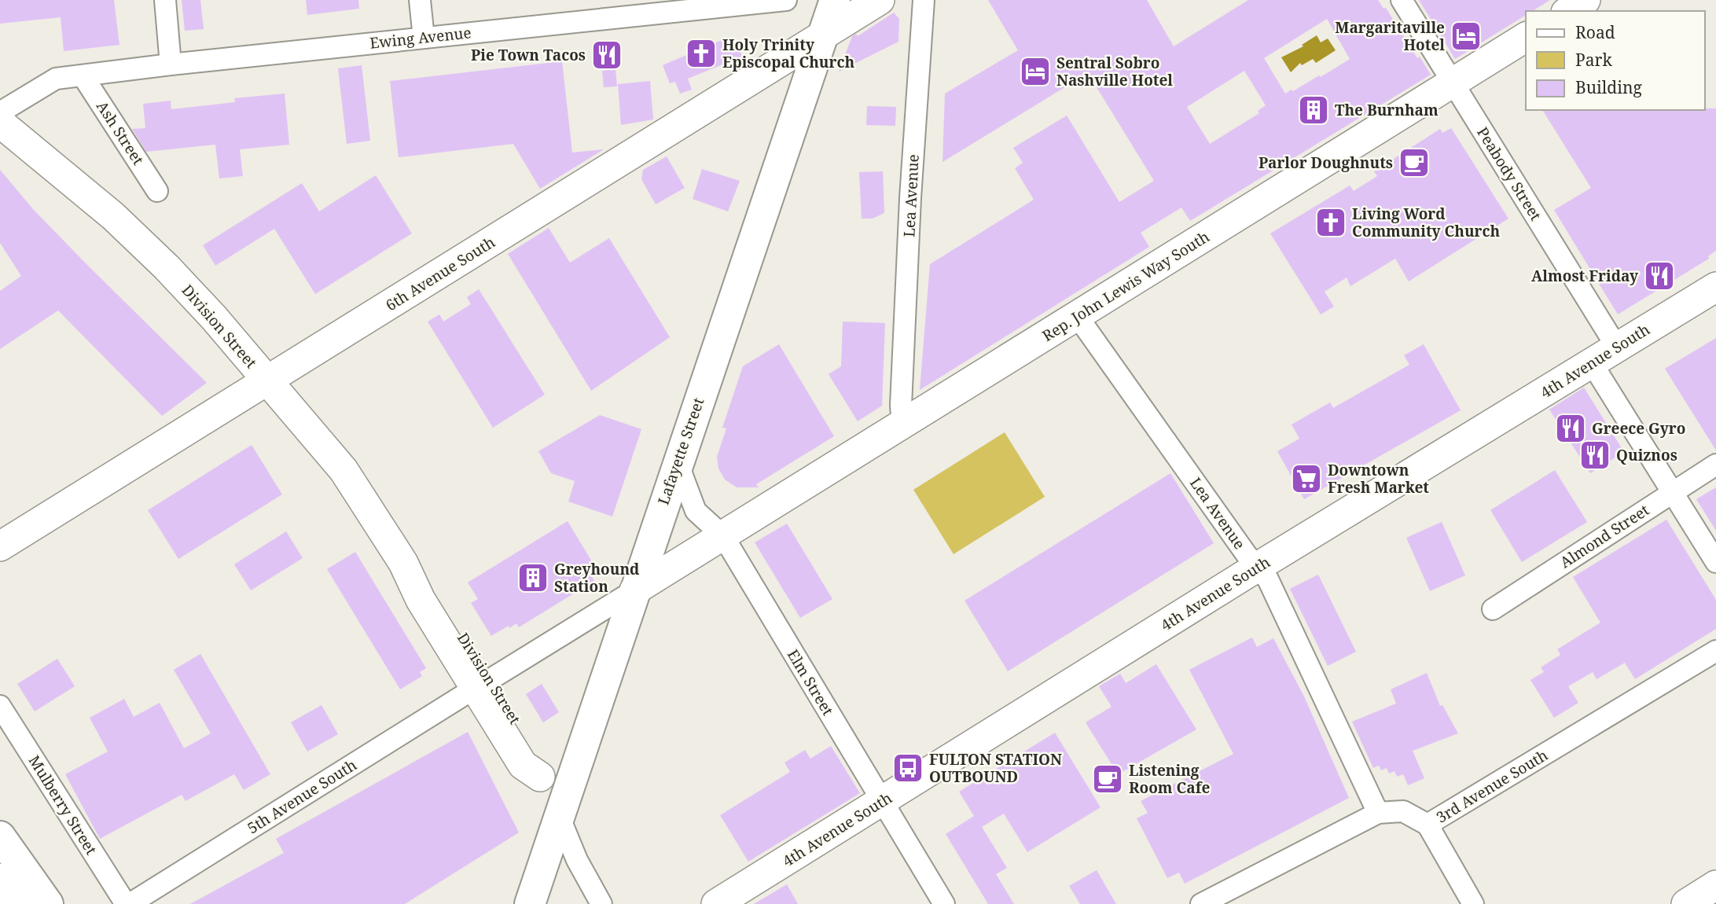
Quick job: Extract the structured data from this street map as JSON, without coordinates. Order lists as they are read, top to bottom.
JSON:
{
  "streets": {
    "main road": ["Lafayette Street"],
    "street": [
      "Ewing Avenue",
      "Ash Street",
      "Peabody Street",
      "Lea Avenue",
      "6th Avenue South",
      "Rep. John Lewis Way South",
      "Division Street",
      "4th Avenue South",
      "Almond Street",
      "Elm Street",
      "3rd Avenue South",
      "5th Avenue South",
      "Mulberry Street"
    ]
  },
  "crossings": [
    ["Ewing Avenue", "Ash Street"],
    ["Peabody Street", "Rep. John Lewis Way South"],
    ["Peabody Street", "4th Avenue South"],
    ["Lea Avenue", "Rep. John Lewis Way South"],
    ["Lea Avenue", "4th Avenue South"],
    ["Lea Avenue", "3rd Avenue South"],
    ["6th Avenue South", "Division Street"],
    ["6th Avenue South", "Lafayette Street"],
    ["Rep. John Lewis Way South", "Elm Street"],
    ["Rep. John Lewis Way South", "5th Avenue South"],
    ["Division Street", "Lafayette Street"],
    ["Division Street", "5th Avenue South"],
    ["4th Avenue South", "Elm Street"],
    ["Lafayette Street", "Elm Street"],
    ["Lafayette Street", "5th Avenue South"],
    ["Elm Street", "5th Avenue South"],
    ["5th Avenue South", "Mulberry Street"]
  ],
  "places": {
    "hotel": ["Margaritaville Hotel", "Sentral Sobro Nashville Hotel"],
    "church": ["Holy Trinity Episcopal Church", "Living Word Community Church"],
    "restaurant": [
      "Pie Town Tacos",
      "Almost Friday",
      "Greece Gyro",
      "Quiznos"
    ],
    "building": ["The Burnham", "Greyhound Station"],
    "cafe": ["Parlor Doughnuts", "Listening Room Cafe"],
    "supermarket": ["Downtown Fresh Market"],
    "bus stop": ["FULTON STATION OUTBOUND"]
  },
  "legend": ["Road", "Park", "Building"]
}
